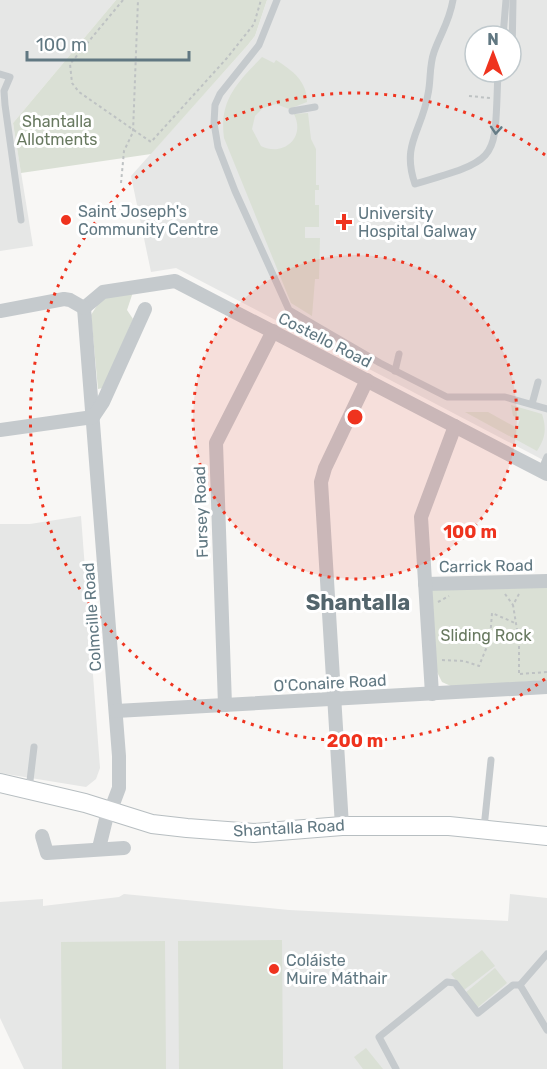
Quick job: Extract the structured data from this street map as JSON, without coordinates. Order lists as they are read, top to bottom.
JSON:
{
  "streets": {
    "street": [
      "Costello Road",
      "Fursey Road",
      "Carrick Road",
      "Colmcille Road",
      "O'Conaire Road",
      "Shantalla Road"
    ]
  },
  "crossings": [
    ["Costello Road", "Fursey Road"],
    ["Costello Road", "Colmcille Road"],
    ["Fursey Road", "O'Conaire Road"],
    ["Colmcille Road", "O'Conaire Road"],
    ["Colmcille Road", "Shantalla Road"]
  ],
  "districts": ["Shantalla"],
  "parks": ["Shantalla Allotments", "Sliding Rock"],
  "places": {
    "other": ["Saint Joseph's Community Centre", "Coláiste Muire Máthair"],
    "health": ["University Hospital Galway"]
  },
  "scale_bar": "100 m",
  "north": "top",
  "rings": ["100 m", "200 m"]
}
